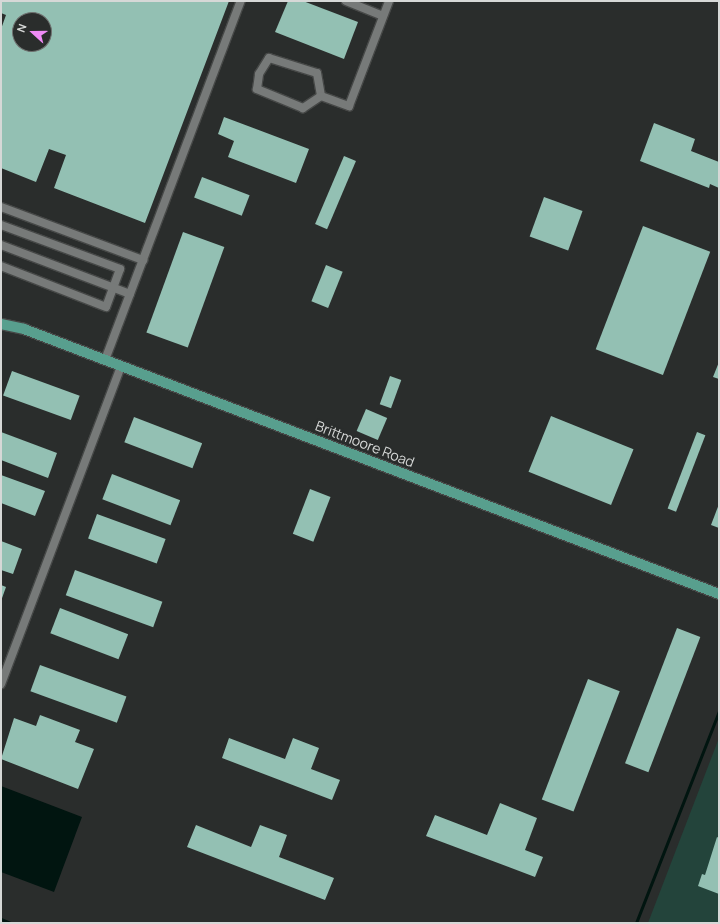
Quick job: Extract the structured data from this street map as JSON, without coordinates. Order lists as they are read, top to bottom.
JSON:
{
  "streets": {
    "main road": ["Brittmoore Road"]
  },
  "north": "left"
}
